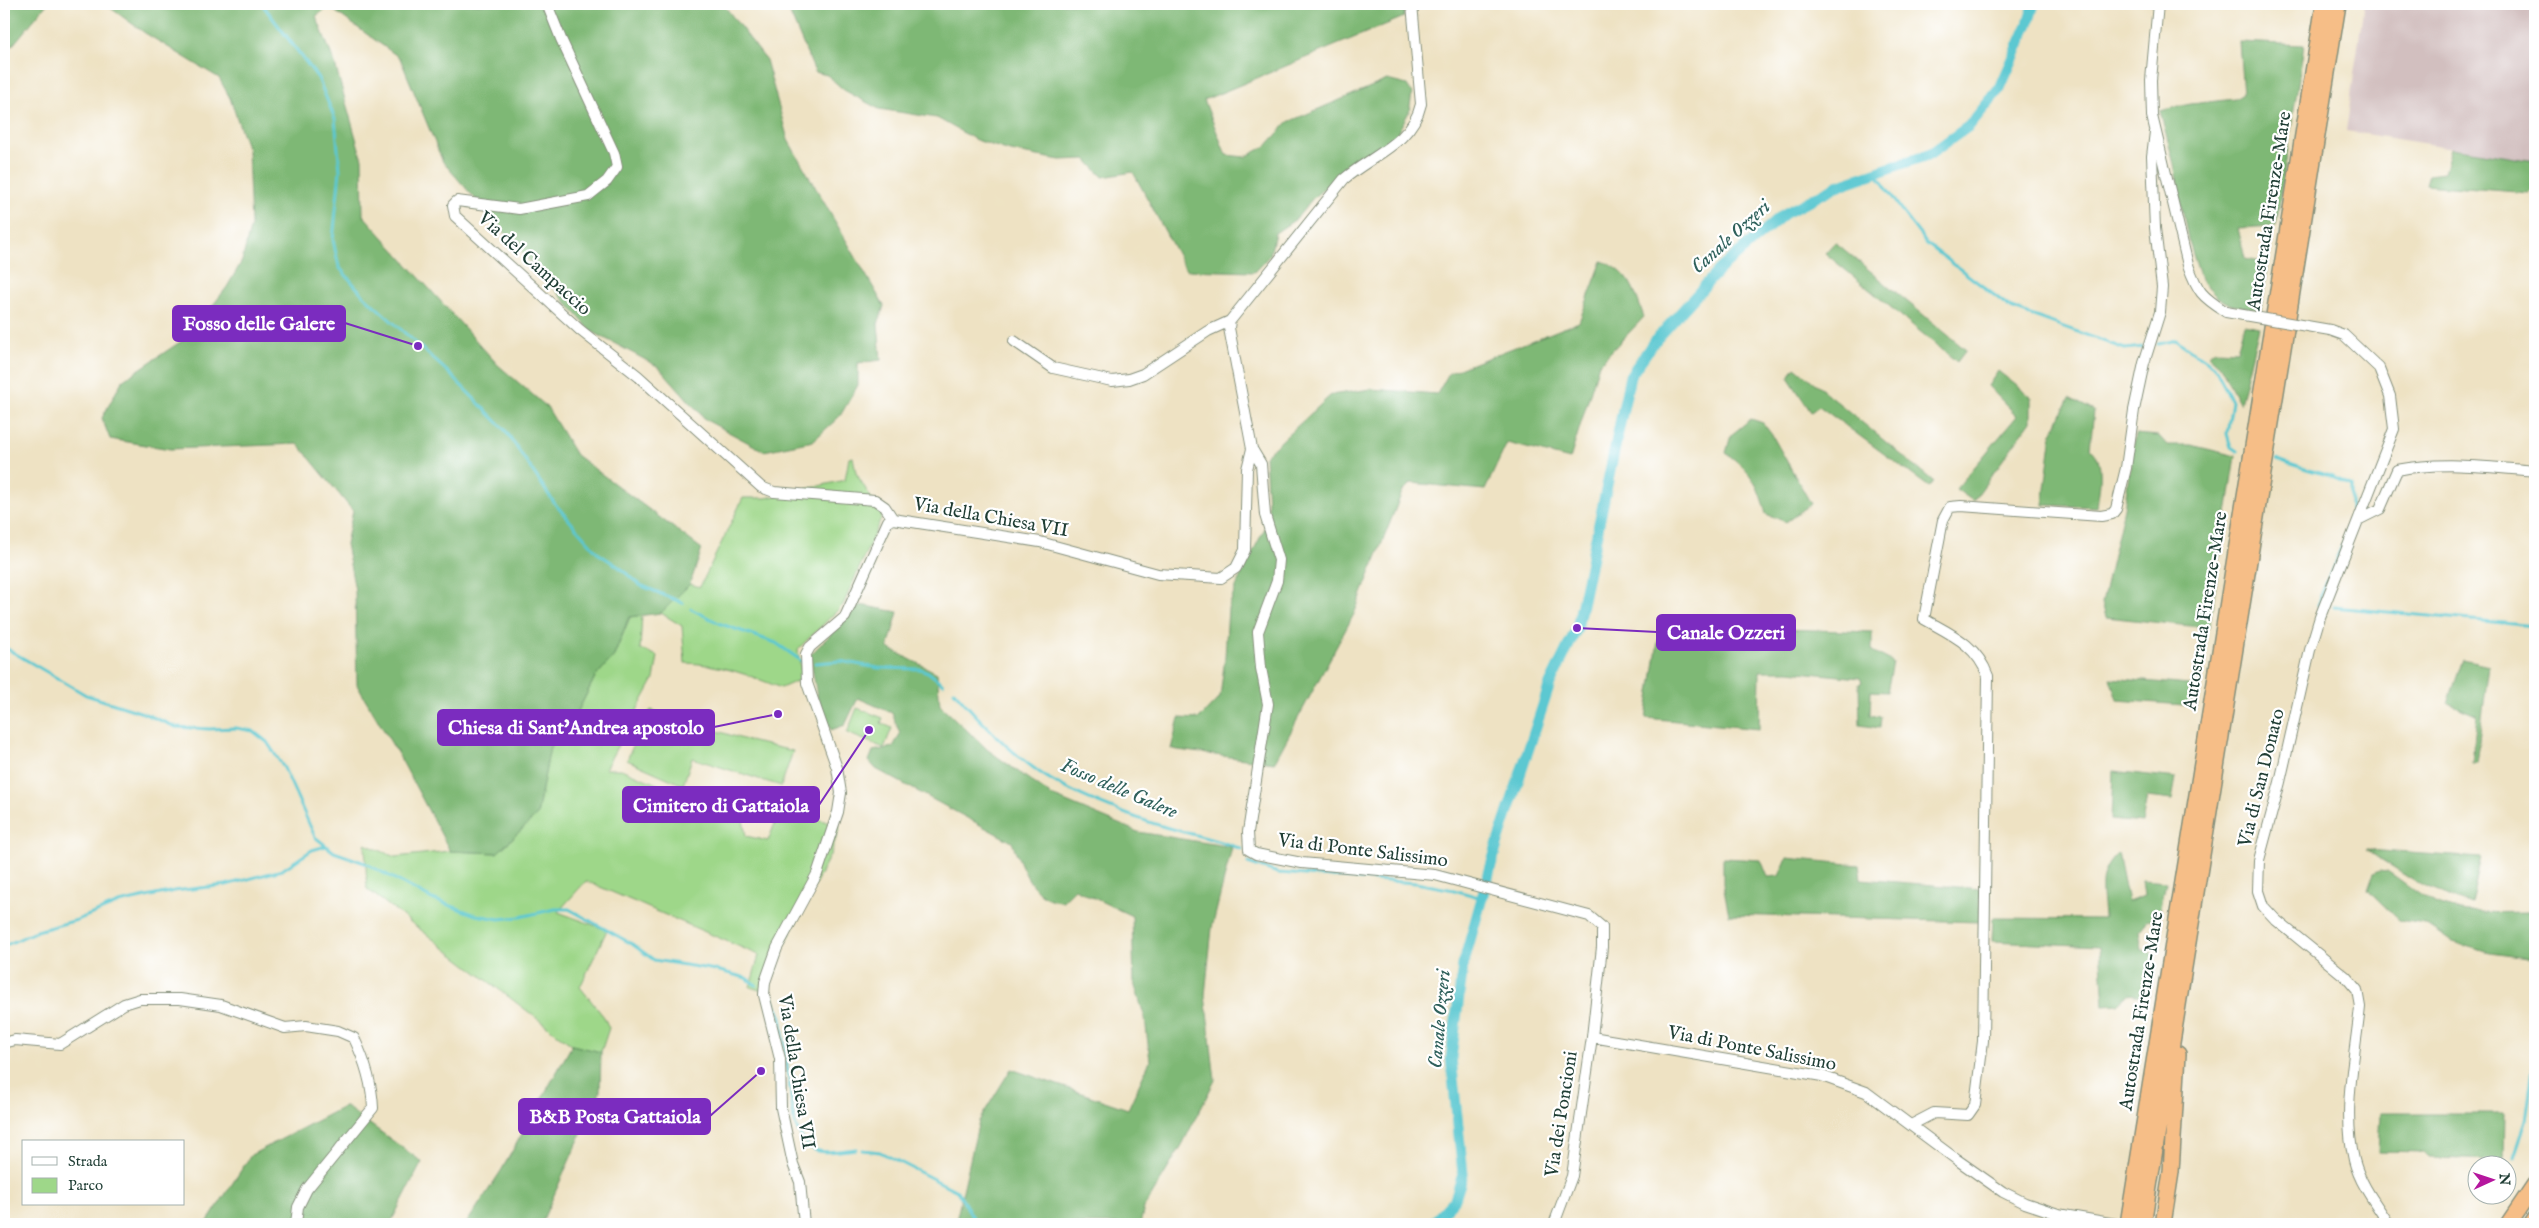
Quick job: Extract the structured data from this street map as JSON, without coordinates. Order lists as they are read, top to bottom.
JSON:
{
  "streets": {
    "highway": ["Autostrada Firenze-Mare"],
    "street": [
      "Via del Campaccio",
      "Via della Chiesa VII",
      "Via di San Donato",
      "Via di Ponte Salissimo",
      "Via dei Poncioni"
    ]
  },
  "crossings": [
    ["Via del Campaccio", "Via della Chiesa VII"],
    ["Via della Chiesa VII", "Via di Ponte Salissimo"],
    ["Via di Ponte Salissimo", "Via dei Poncioni"]
  ],
  "water": ["Canale Ozzeri", "Fosso delle Galere"],
  "places": [
    "Fosso delle Galere",
    "Canale Ozzeri",
    "Chiesa di Sant'Andrea apostolo",
    "Cimitero di Gattaiola",
    "B&B Posta Gattaiola"
  ],
  "legend": ["Strada", "Parco"],
  "north": "right"
}
